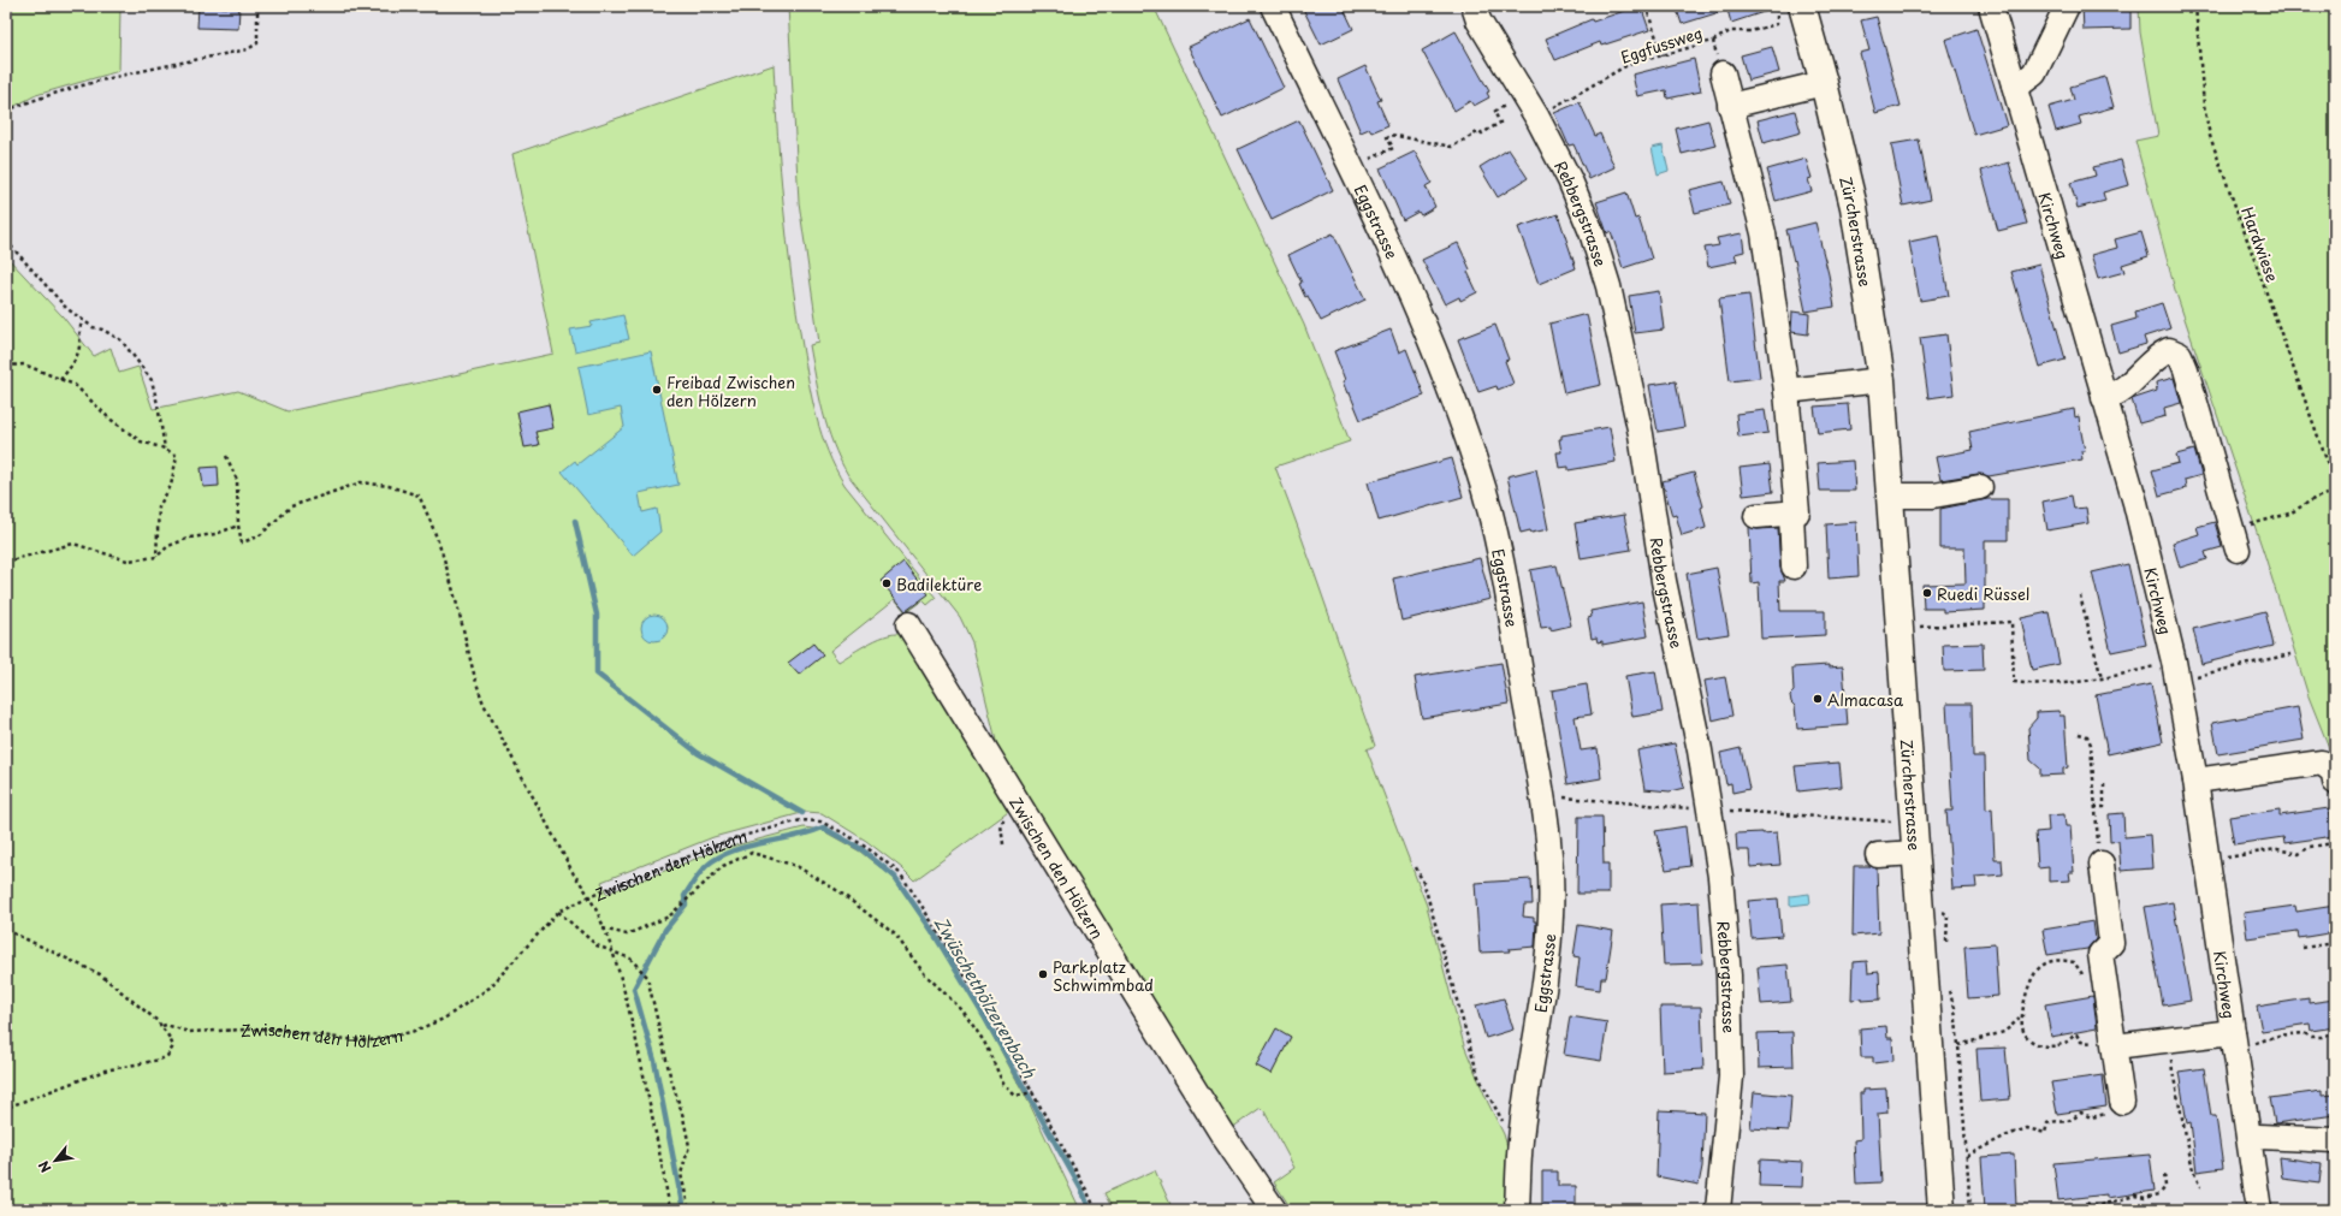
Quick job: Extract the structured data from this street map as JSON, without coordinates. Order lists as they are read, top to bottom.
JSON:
{
  "streets": {
    "main road": ["Zürcherstrasse"],
    "street": [
      "Rebbergstrasse",
      "Eggstrasse",
      "Kirchweg",
      "Zwischen den Hölzern"
    ],
    "path": ["Eggfussweg", "Hardwiese"]
  },
  "crossings": [
    ["Eggfussweg", "Rebbergstrasse"]
  ],
  "water": ["Zwüschethölzerenbach"],
  "places": [
    "Freibad Zwischen den Hölzern",
    "Badilektüre",
    "Ruedi Rüssel",
    "Almacasa",
    "Parkplatz Schwimmbad"
  ],
  "north": "bottom left"
}
